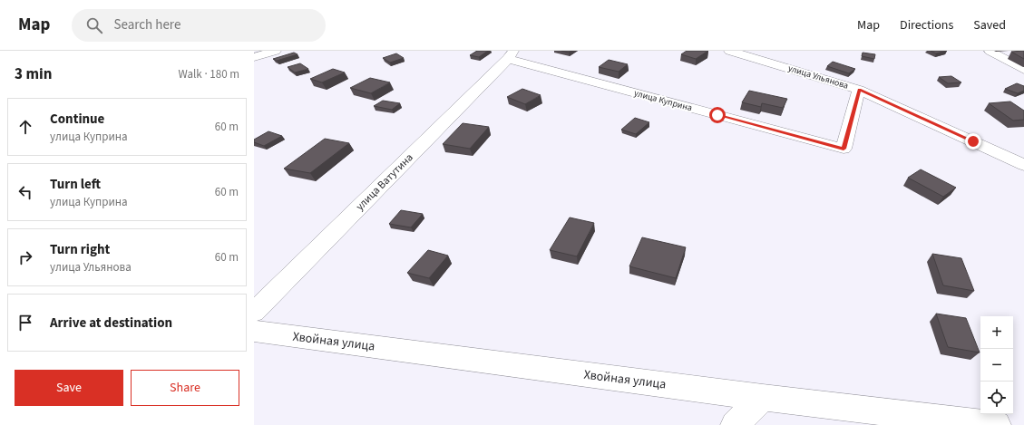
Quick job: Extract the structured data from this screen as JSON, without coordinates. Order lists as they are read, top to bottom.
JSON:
{
  "streets": {
    "street": [
      "улица Ульянова",
      "улица Куприна",
      "улица Ватутина",
      "Хвойная улица"
    ]
  },
  "crossings": [
    ["улица Ульянова", "улица Куприна"],
    ["улица Куприна", "улица Ватутина"]
  ],
  "page": {
    "header": "Map",
    "search": "Search here",
    "nav": ["Map", "Directions", "Saved"],
    "heading": ["3 min", "Walk · 180 m"],
    "list": [
      ["Continue", "улица Куприна", "60 m"],
      ["Turn left", "улица Куприна", "60 m"],
      ["Turn right", "улица Ульянова", "60 m"],
      "Arrive at destination"
    ],
    "map_buttons": ["+", "−"],
    "buttons": ["Save", "Share"]
  }
}
